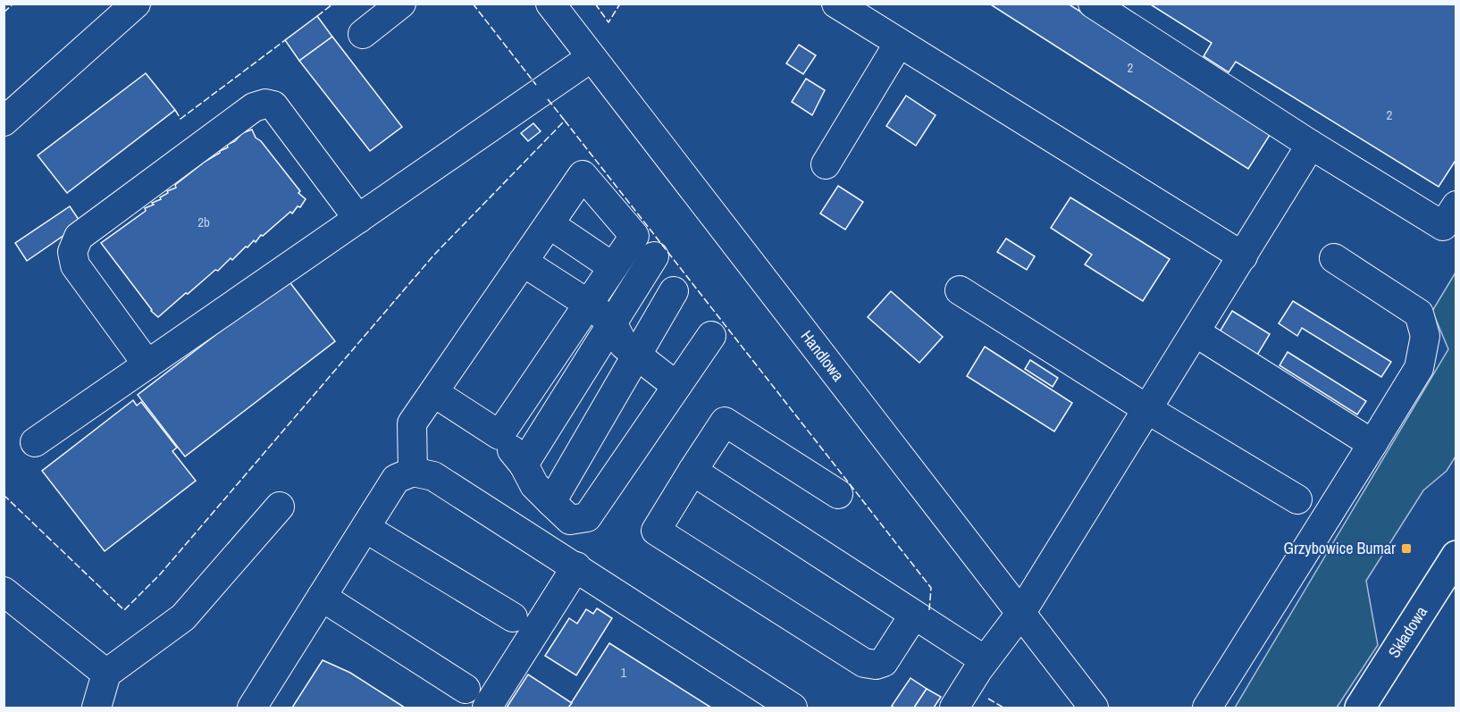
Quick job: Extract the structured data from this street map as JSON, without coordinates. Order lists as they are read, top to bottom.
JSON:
{
  "streets": {
    "main road": ["Składowa"],
    "street": ["Handlowa"]
  },
  "places": {
    "transit": ["Grzybowice Bumar"]
  },
  "house_numbers": [
    "2",
    "2",
    "2b",
    "1"
  ]
}
